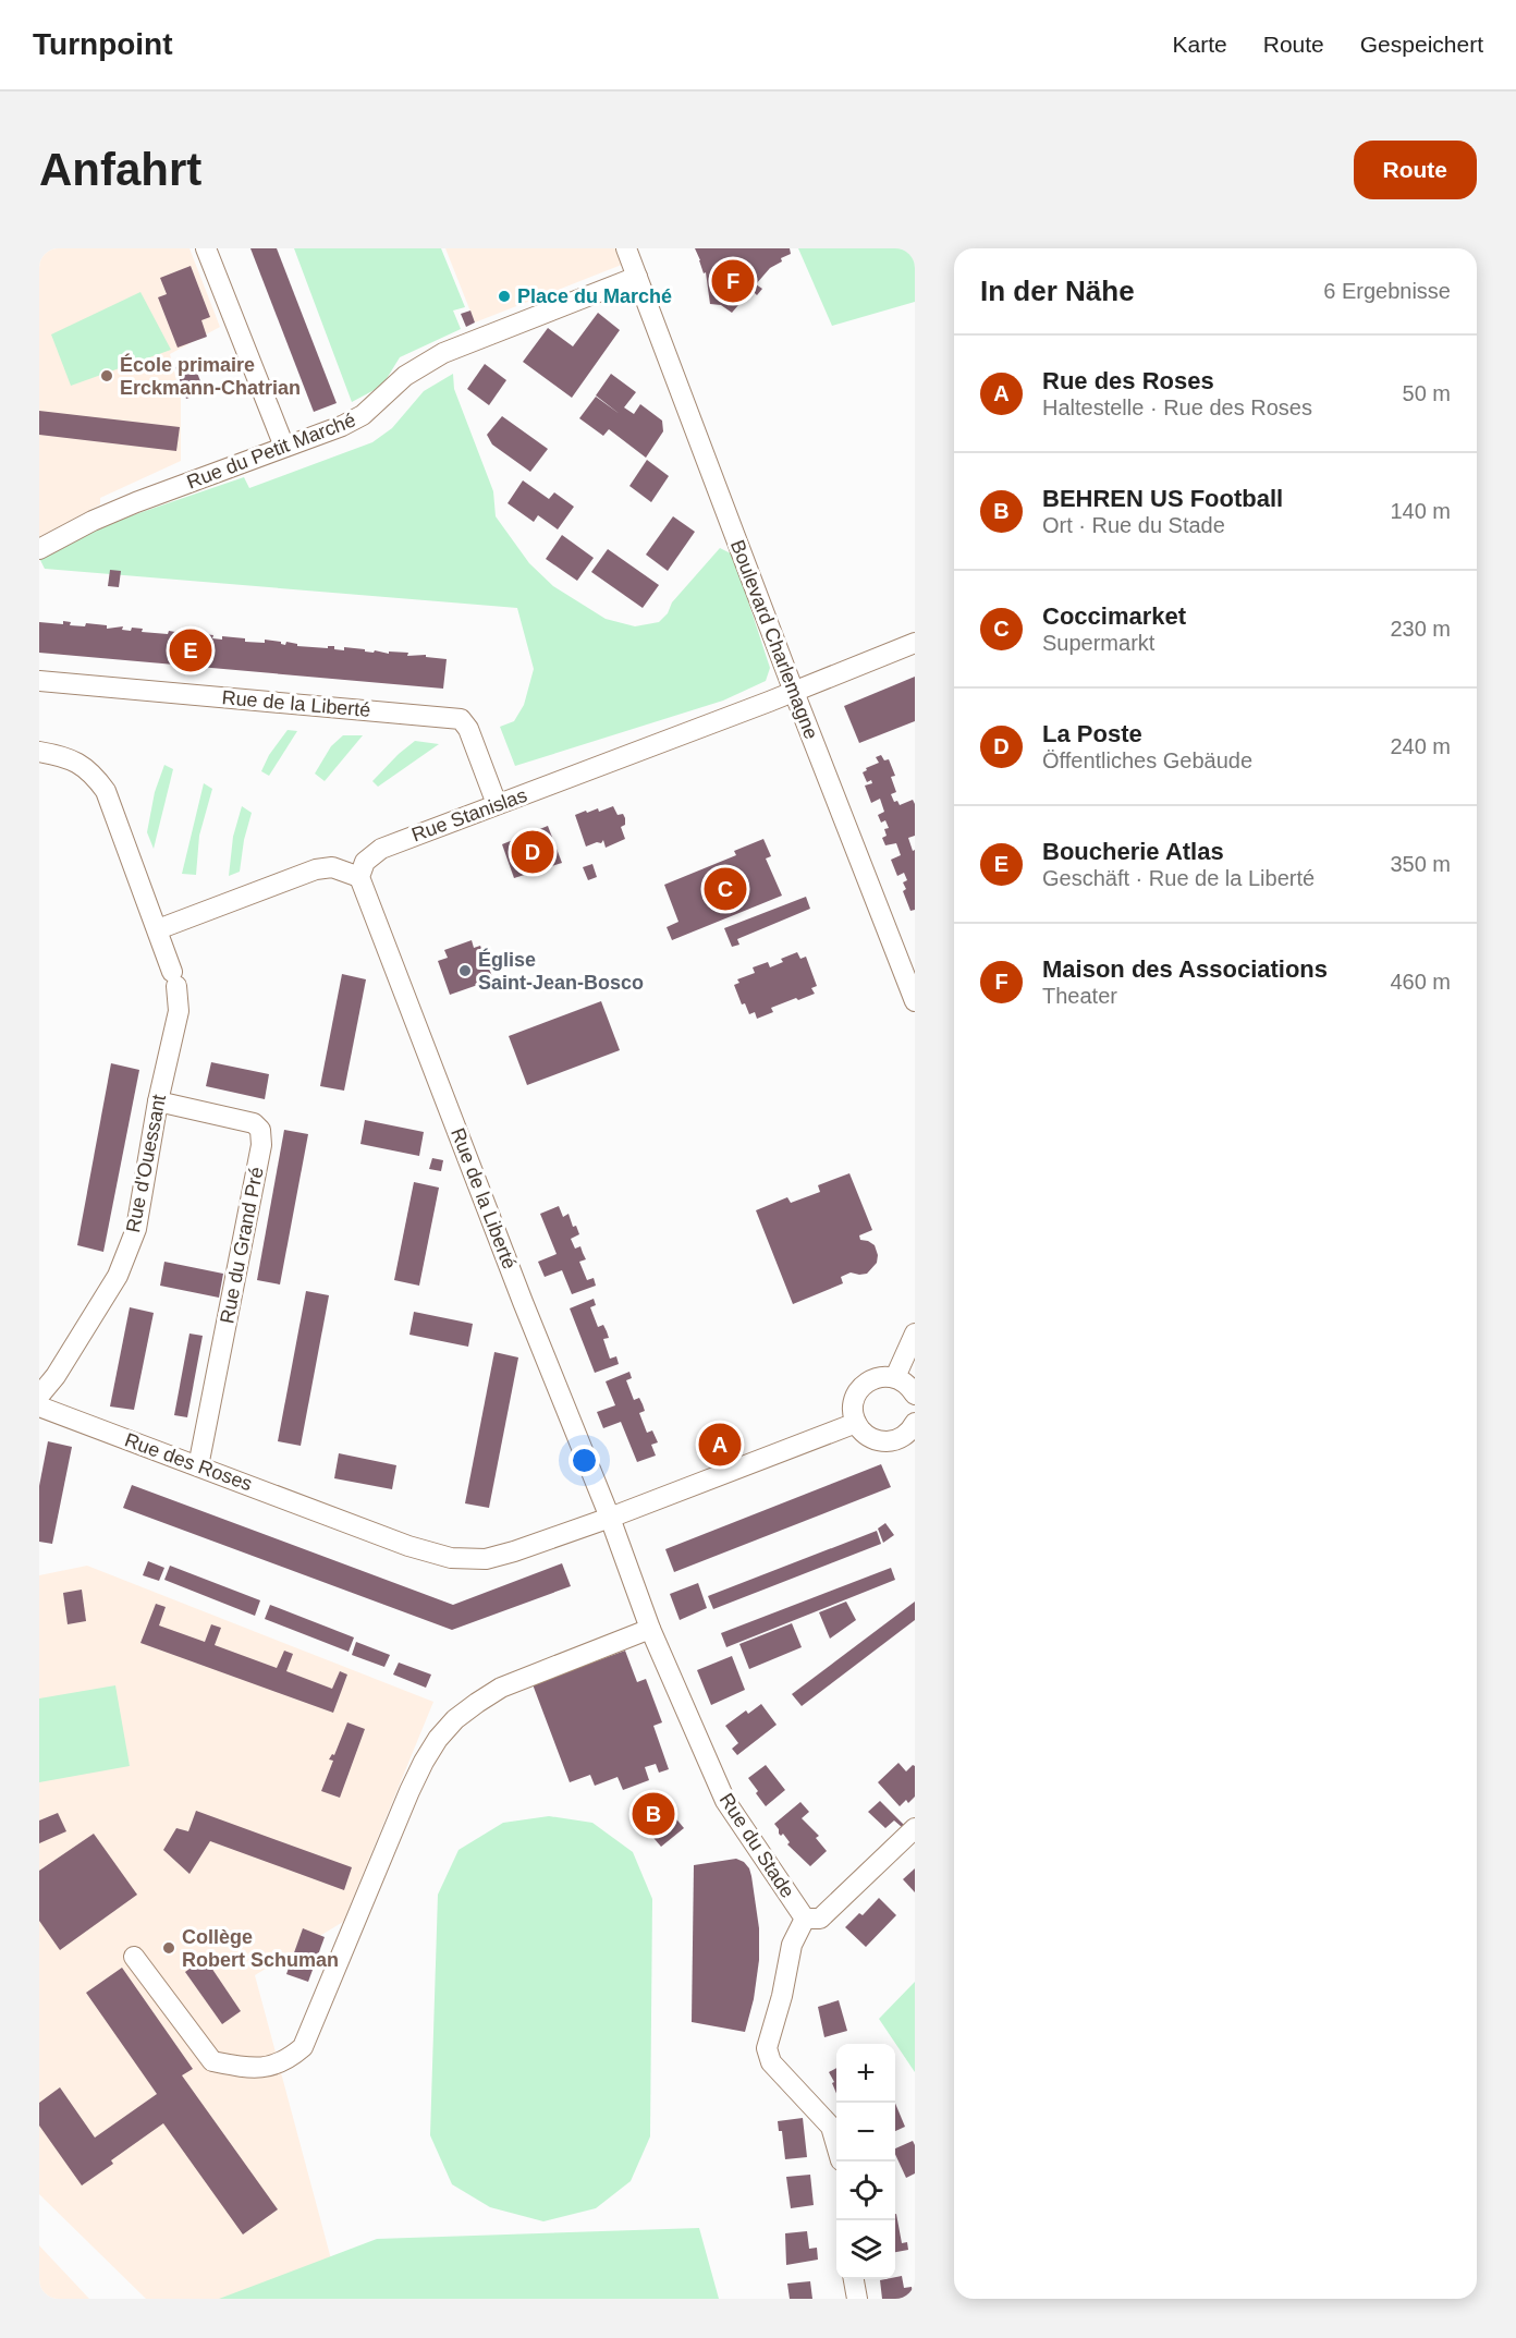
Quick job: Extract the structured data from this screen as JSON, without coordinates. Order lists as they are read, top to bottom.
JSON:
{
  "streets": {
    "street": [
      "Rue du Petit Marché",
      "Boulevard Charlemagne",
      "Rue de la Liberté",
      "Rue Stanislas",
      "Rue d'Ouessant",
      "Rue du Grand Pré",
      "Rue des Roses",
      "Rue du Stade"
    ]
  },
  "crossings": [
    ["Rue du Petit Marché", "Boulevard Charlemagne"],
    ["Boulevard Charlemagne", "Rue Stanislas"],
    ["Rue de la Liberté", "Rue Stanislas"],
    ["Rue de la Liberté", "Rue des Roses"],
    ["Rue de la Liberté", "Rue du Stade"],
    ["Rue d'Ouessant", "Rue du Grand Pré"],
    ["Rue du Grand Pré", "Rue des Roses"],
    ["Rue des Roses", "Rue du Stade"]
  ],
  "places": [
    "Place du Marché",
    "École primaire Erckmann-Chatrian",
    "Église Saint-Jean-Bosco",
    "Collège Robert Schuman"
  ],
  "page": {
    "header": "Turnpoint",
    "nav": ["Karte", "Route", "Gespeichert"],
    "buttons": "Route",
    "title": "Anfahrt",
    "heading": ["In der Nähe", "6 Ergebnisse"],
    "pins": [
      "F",
      "E",
      "D",
      "C",
      "A",
      "B"
    ],
    "list": [
      {
        "mark": "A",
        "name": "Rue des Roses",
        "note": "Haltestelle · Rue des Roses",
        "value": "50 m"
      },
      {
        "mark": "B",
        "name": "BEHREN US Football",
        "note": "Ort · Rue du Stade",
        "value": "140 m"
      },
      {
        "mark": "C",
        "name": "Coccimarket",
        "note": "Supermarkt",
        "value": "230 m"
      },
      {
        "mark": "D",
        "name": "La Poste",
        "note": "Öffentliches Gebäude",
        "value": "240 m"
      },
      {
        "mark": "E",
        "name": "Boucherie Atlas",
        "note": "Geschäft · Rue de la Liberté",
        "value": "350 m"
      },
      {
        "mark": "F",
        "name": "Maison des Associations",
        "note": "Theater",
        "value": "460 m"
      }
    ],
    "map_buttons": ["+", "−"]
  }
}
